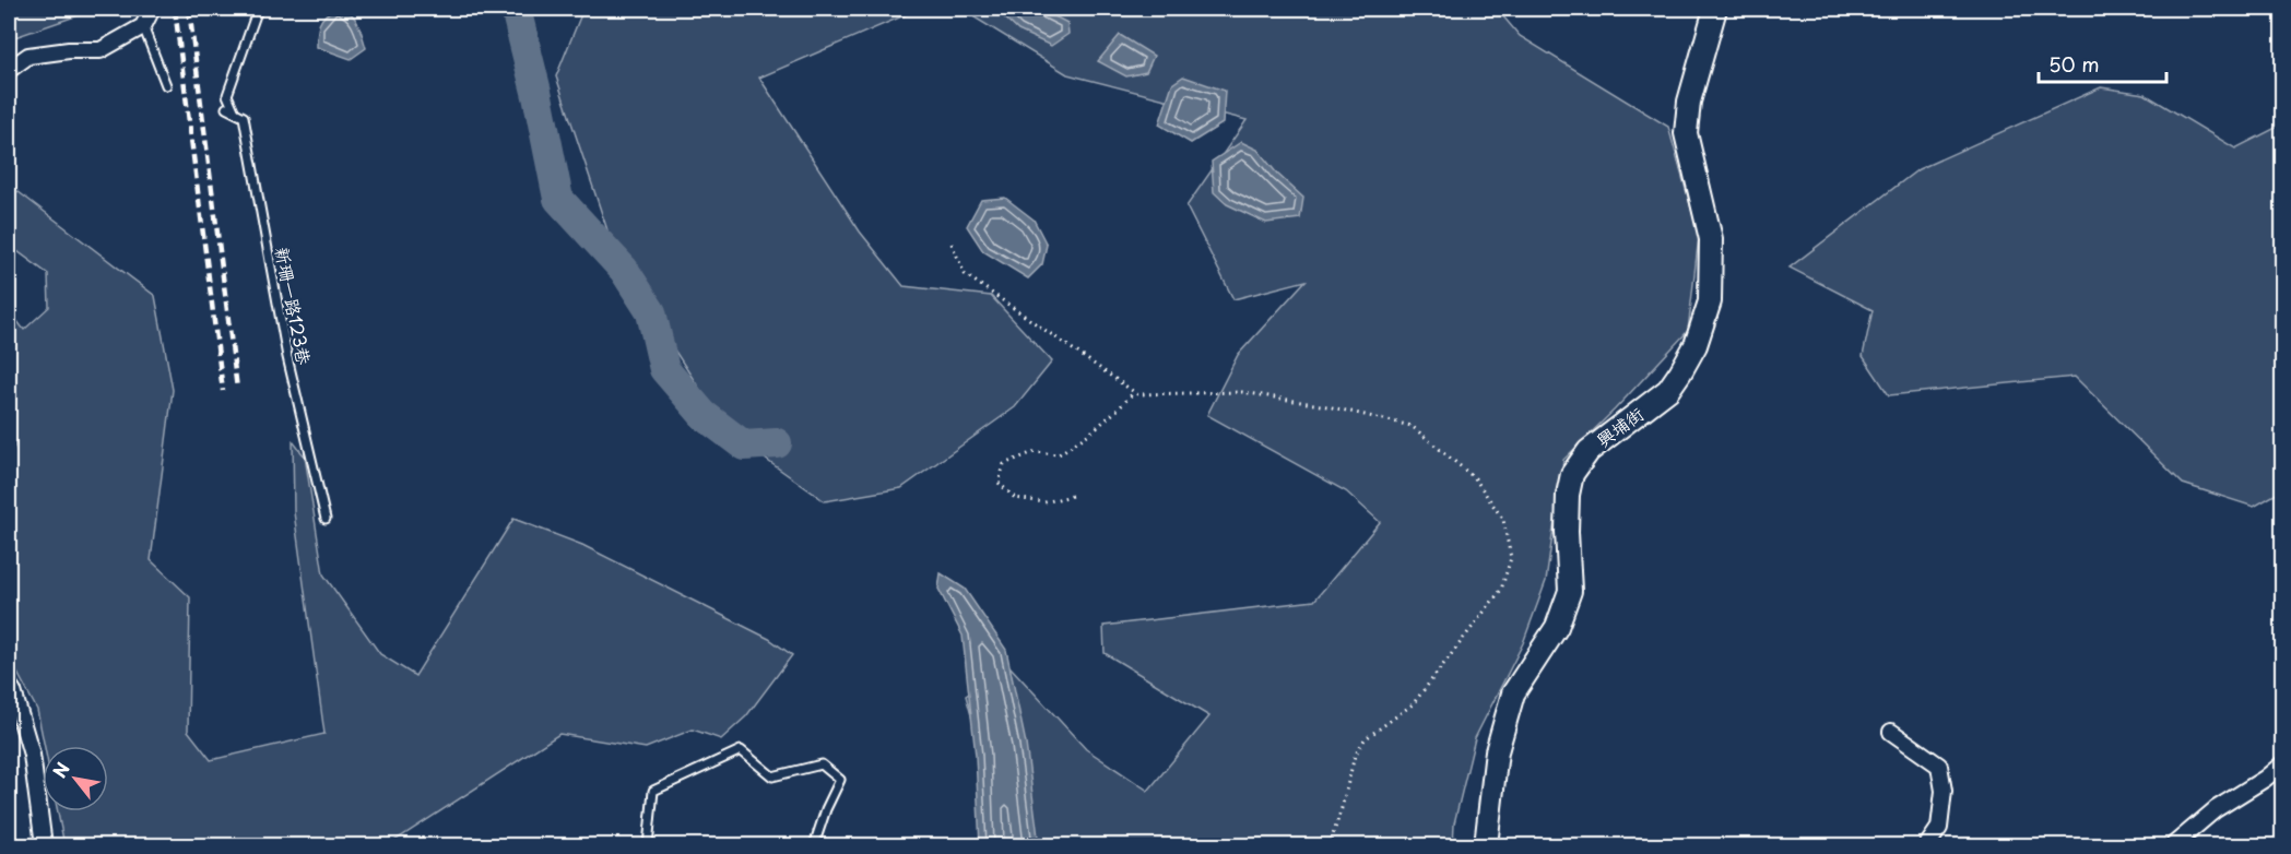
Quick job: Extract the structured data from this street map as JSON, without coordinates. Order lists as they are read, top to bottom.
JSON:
{
  "streets": {
    "street": ["興埔街"],
    "lane": ["新珊一路123巷"]
  },
  "scale_bar": "50 m",
  "north": "top left"
}
